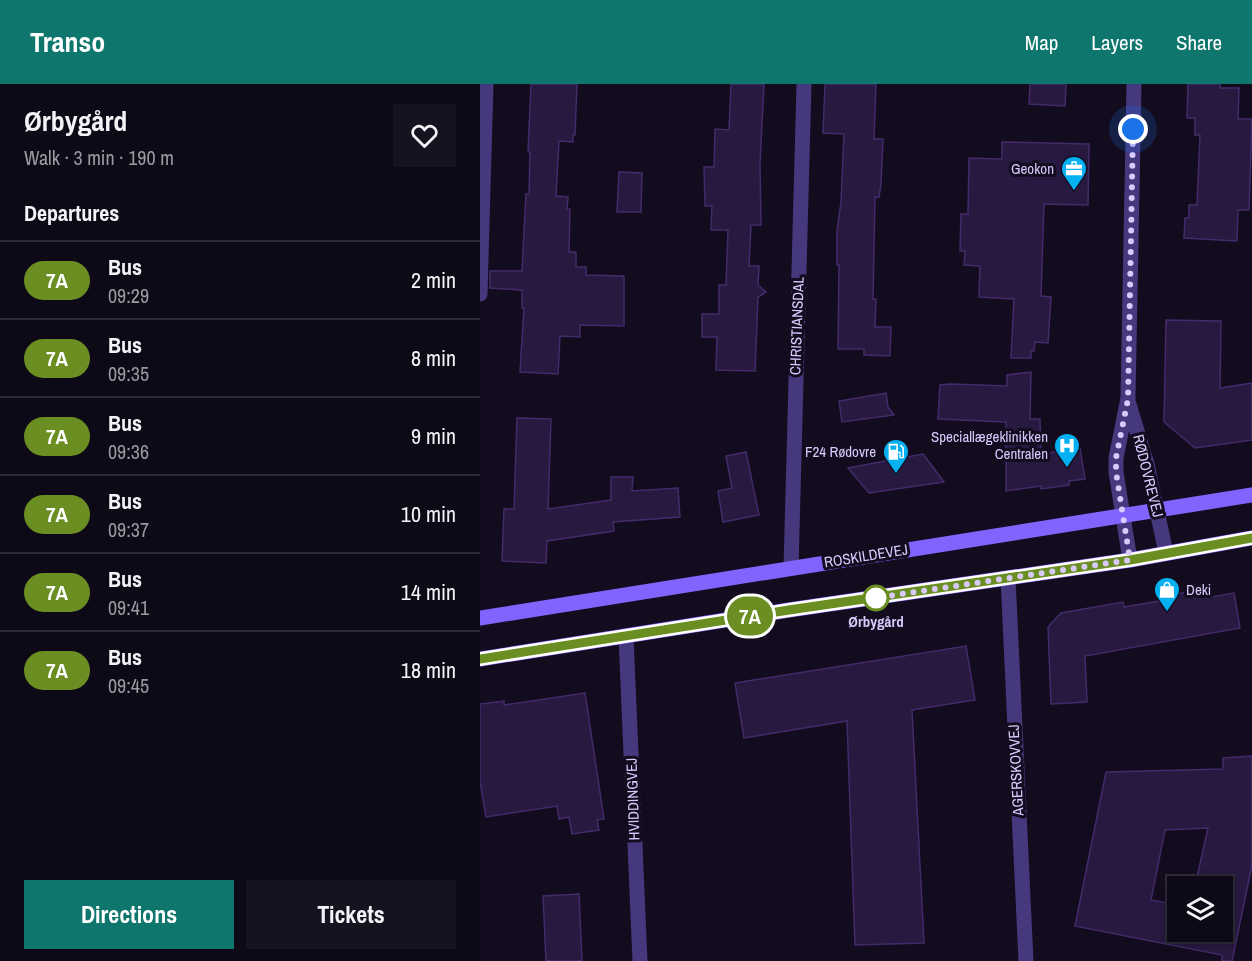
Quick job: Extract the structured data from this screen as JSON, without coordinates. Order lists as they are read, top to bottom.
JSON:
{
  "streets": {
    "main road": ["ROSKILDEVEJ"],
    "street": [
      "CHRISTIANSDAL",
      "RØDOVREVEJ",
      "AGERSKOVVEJ",
      "HVIDDINGVEJ"
    ]
  },
  "crossings": [
    ["CHRISTIANSDAL", "ROSKILDEVEJ"],
    ["RØDOVREVEJ", "ROSKILDEVEJ"]
  ],
  "places": {
    "office": ["Geokon"],
    "hospital": ["Speciallægeklinikken Centralen"],
    "fuel station": ["F24 Rødovre"],
    "other": ["Ørbygård"],
    "shop": ["Deki"]
  },
  "lines": ["bus line 7A"],
  "page": {
    "header": "Transo",
    "nav": ["Map", "Layers", "Share"],
    "heading": [
      ["Ørbygård", "Walk · 3 min · 190 m"],
      "Departures"
    ],
    "on_map": "7A",
    "list": [
      {
        "mark": "7A",
        "name": "Bus",
        "note": "09:29",
        "value": "2 min"
      },
      {
        "mark": "7A",
        "name": "Bus",
        "note": "09:35",
        "value": "8 min"
      },
      {
        "mark": "7A",
        "name": "Bus",
        "note": "09:36",
        "value": "9 min"
      },
      {
        "mark": "7A",
        "name": "Bus",
        "note": "09:37",
        "value": "10 min"
      },
      {
        "mark": "7A",
        "name": "Bus",
        "note": "09:41",
        "value": "14 min"
      },
      {
        "mark": "7A",
        "name": "Bus",
        "note": "09:45",
        "value": "18 min"
      }
    ],
    "buttons": ["Directions", "Tickets"]
  }
}
